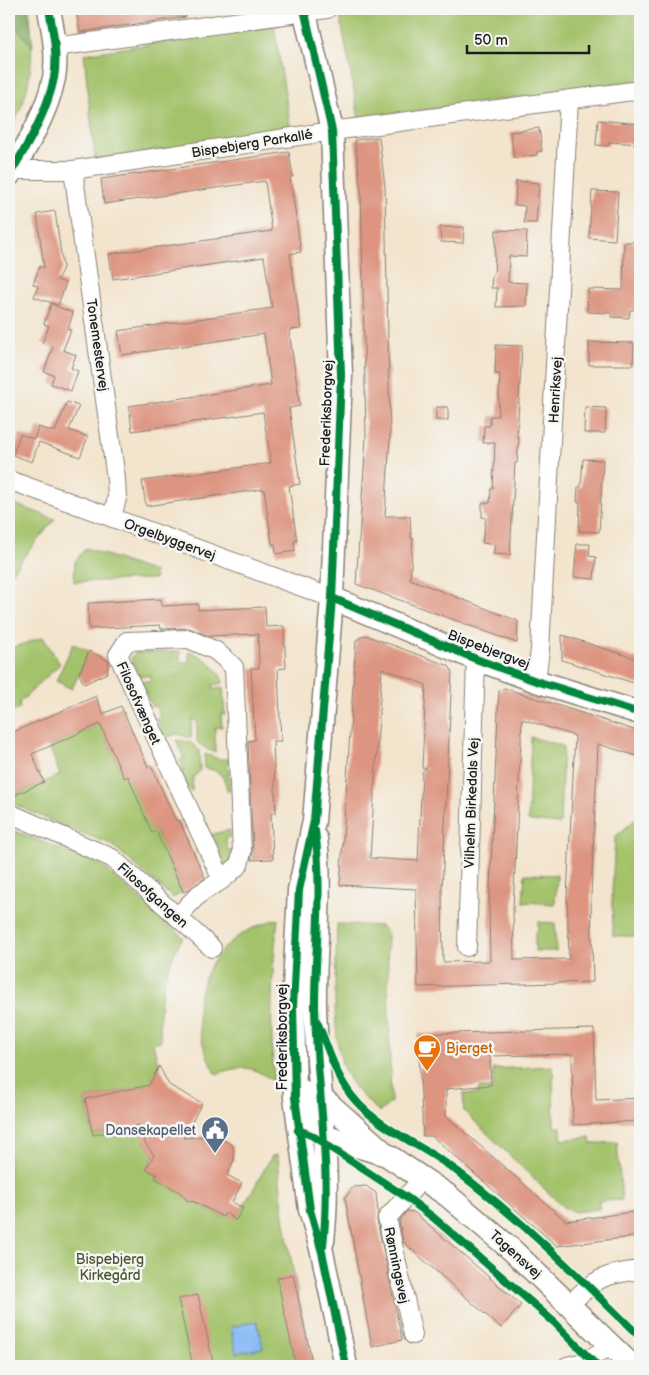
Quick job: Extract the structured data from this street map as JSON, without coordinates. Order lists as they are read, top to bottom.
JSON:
{
  "streets": {
    "street": [
      "Bispebjerg Parkallé",
      "Tonemestervej",
      "Henriksvej",
      "Frederiksborgvej",
      "Orgelbyggervej",
      "Bispebjergvej",
      "Filosofvænget",
      "Vilhelm Birkedals Vej",
      "Filosofgangen",
      "Tagensvej",
      "Rønningsvej"
    ]
  },
  "crossings": [
    ["Bispebjerg Parkallé", "Tonemestervej"],
    ["Bispebjerg Parkallé", "Henriksvej"],
    ["Bispebjerg Parkallé", "Frederiksborgvej"],
    ["Tonemestervej", "Orgelbyggervej"],
    ["Henriksvej", "Bispebjergvej"],
    ["Frederiksborgvej", "Orgelbyggervej"],
    ["Frederiksborgvej", "Bispebjergvej"],
    ["Frederiksborgvej", "Tagensvej"],
    ["Orgelbyggervej", "Bispebjergvej"],
    ["Bispebjergvej", "Vilhelm Birkedals Vej"],
    ["Filosofvænget", "Filosofgangen"],
    ["Tagensvej", "Rønningsvej"]
  ],
  "parks": ["Bispebjerg Kirkegård"],
  "places": {
    "cafe": ["Bjerget"],
    "public building": ["Dansekapellet"]
  },
  "scale_bar": "50 m"
}
